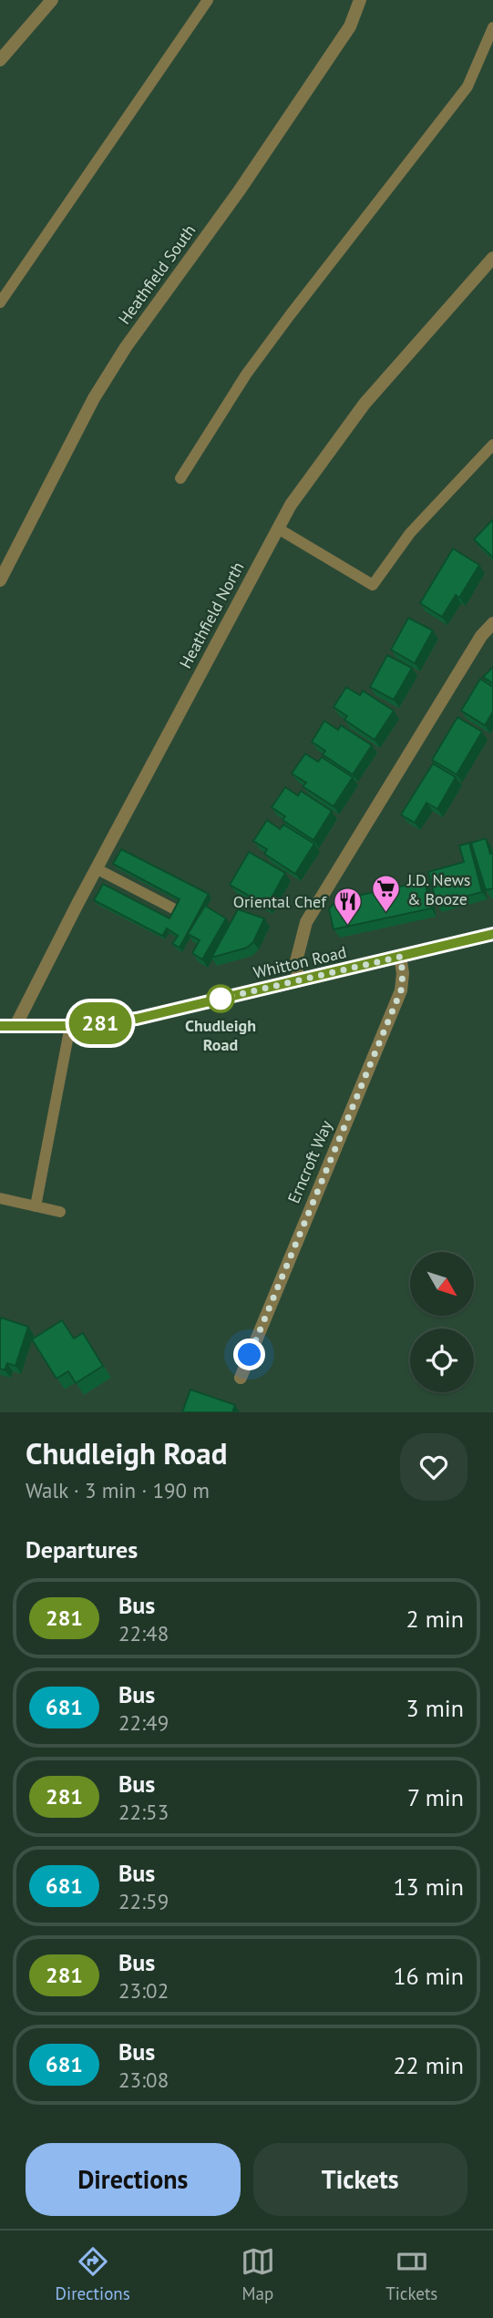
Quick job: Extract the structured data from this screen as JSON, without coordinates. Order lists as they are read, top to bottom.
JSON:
{
  "streets": {
    "main road": ["Whitton Road"],
    "street": ["Heathfield South", "Heathfield North", "Erncroft Way"]
  },
  "crossings": [
    ["Heathfield North", "Whitton Road"],
    ["Whitton Road", "Erncroft Way"]
  ],
  "places": {
    "supermarket": ["J.D. News & Booze"],
    "restaurant": ["Oriental Chef"],
    "other": ["Chudleigh Road"]
  },
  "lines": ["bus line 281"],
  "north": "bottom right",
  "page": {
    "on_map": "281",
    "heading": [
      ["Chudleigh Road", "Walk · 3 min · 190 m"],
      "Departures"
    ],
    "list": [
      {
        "mark": "281",
        "name": "Bus",
        "note": "22:48",
        "value": "2 min"
      },
      {
        "mark": "681",
        "name": "Bus",
        "note": "22:49",
        "value": "3 min"
      },
      {
        "mark": "281",
        "name": "Bus",
        "note": "22:53",
        "value": "7 min"
      },
      {
        "mark": "681",
        "name": "Bus",
        "note": "22:59",
        "value": "13 min"
      },
      {
        "mark": "281",
        "name": "Bus",
        "note": "23:02",
        "value": "16 min"
      },
      {
        "mark": "681",
        "name": "Bus",
        "note": "23:08",
        "value": "22 min"
      }
    ],
    "buttons": ["Directions", "Tickets"],
    "tabs": ["Directions", "Map", "Tickets"]
  }
}
